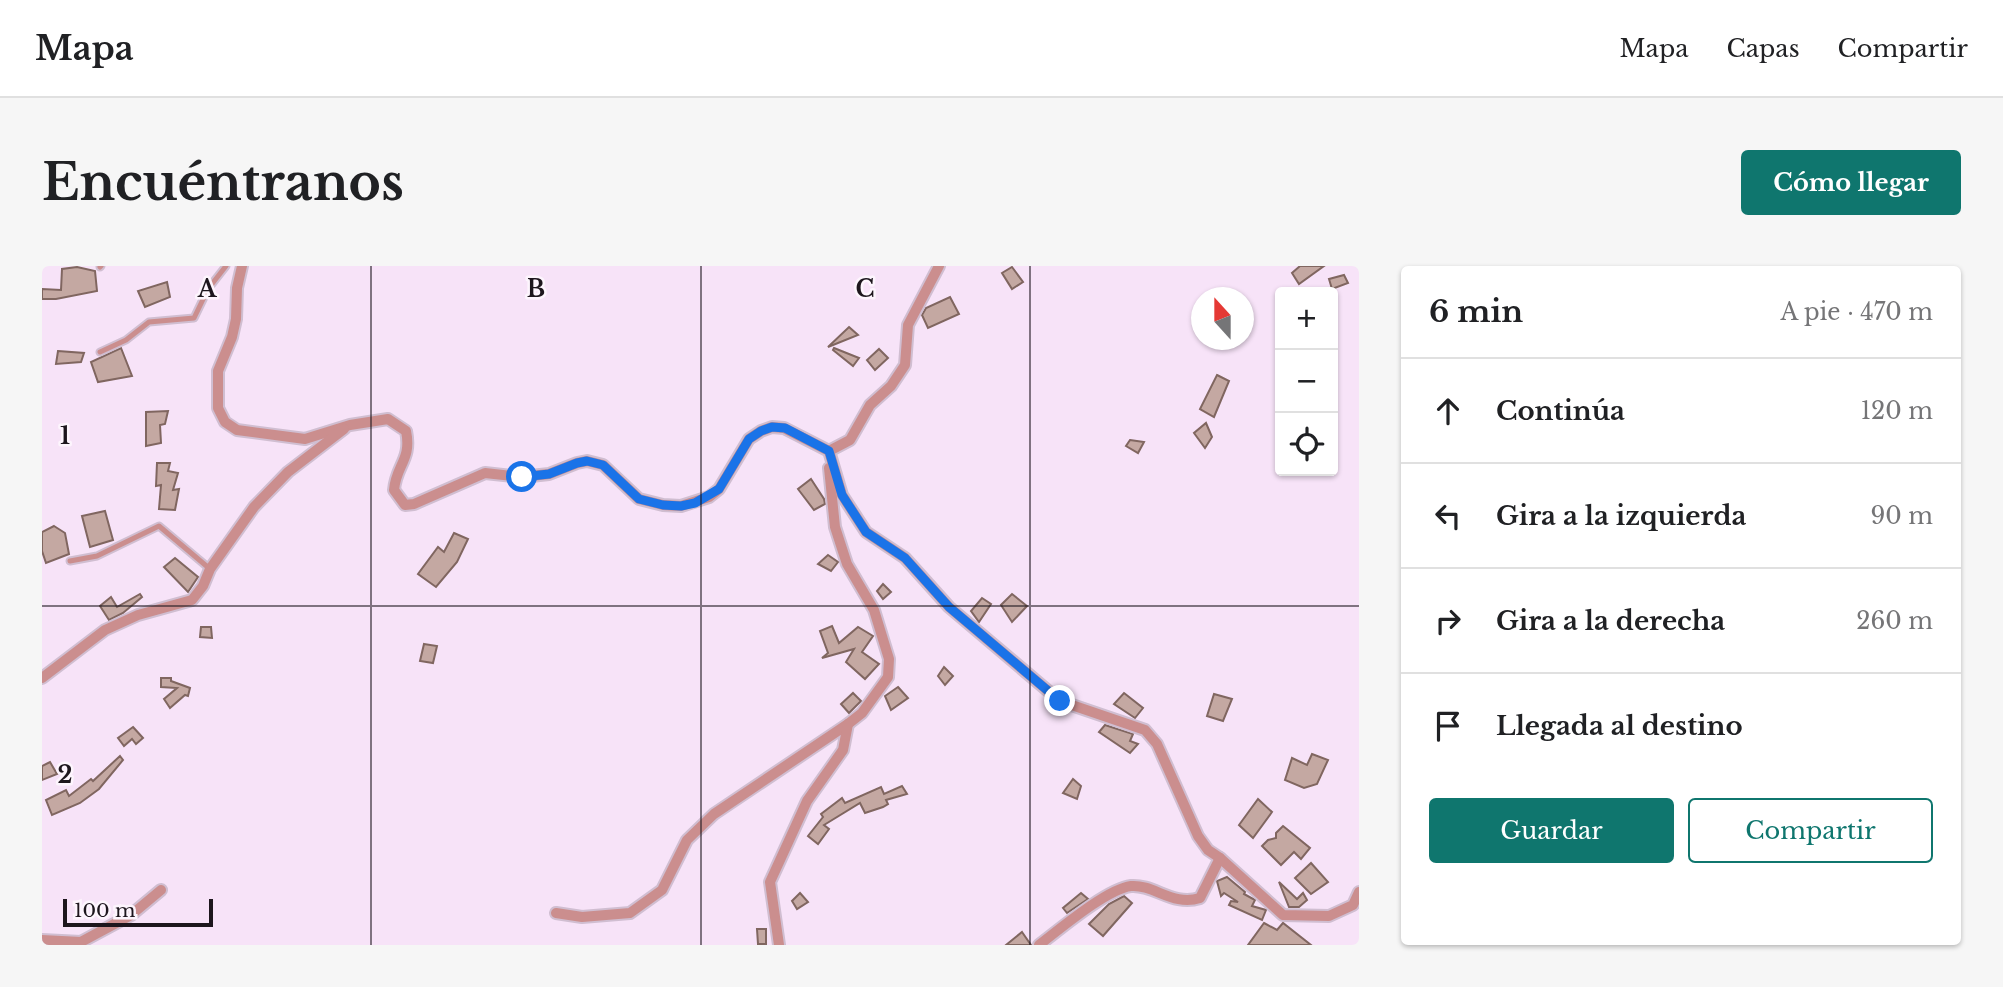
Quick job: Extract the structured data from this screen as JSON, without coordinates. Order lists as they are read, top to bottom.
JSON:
{
  "scale_bar": "100 m",
  "north": "top",
  "page": {
    "header": "Mapa",
    "nav": ["Mapa", "Capas", "Compartir"],
    "buttons": [
      "Cómo llegar",
      ["Guardar", "Compartir"]
    ],
    "title": "Encuéntranos",
    "heading": ["6 min", "A pie · 470 m"],
    "map_buttons": ["+", "−"],
    "list": [
      ["Continúa", "120 m"],
      ["Gira a la izquierda", "90 m"],
      ["Gira a la derecha", "260 m"],
      "Llegada al destino"
    ],
    "scale": "100 m"
  },
  "grid": {
    "columns": ["A", "B", "C"],
    "rows": ["1", "2"]
  }
}
